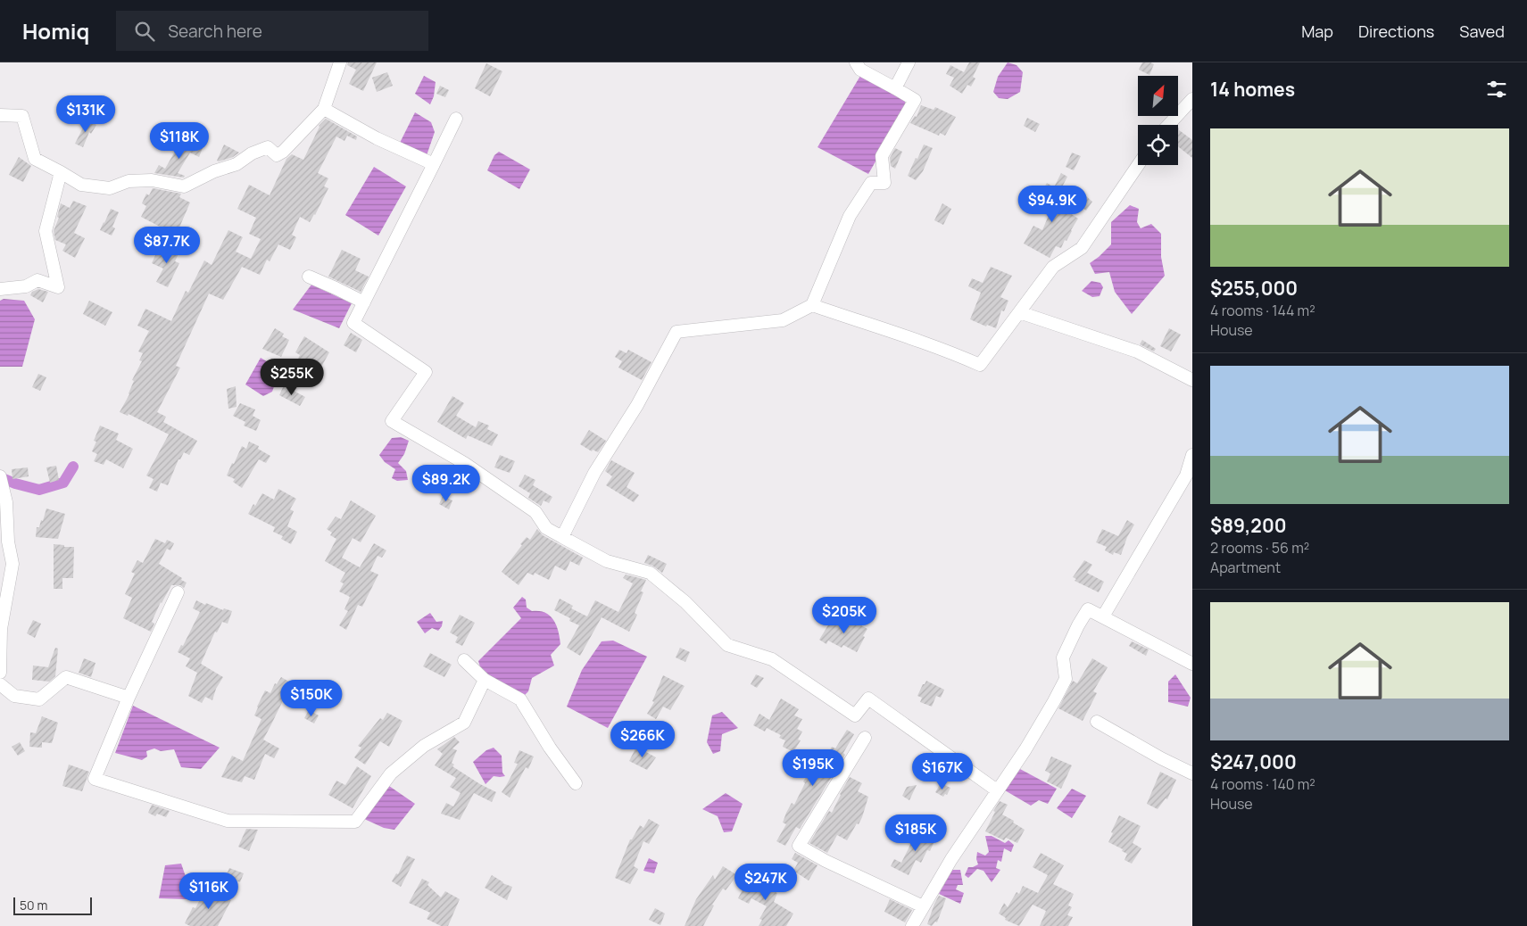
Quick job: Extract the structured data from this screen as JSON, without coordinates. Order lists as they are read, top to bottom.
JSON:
{
  "scale_bar": "50 m",
  "north": "top right",
  "page": {
    "header": "Homiq",
    "search": "Search here",
    "nav": ["Map", "Directions", "Saved"],
    "heading": "14 homes",
    "price": [
      "$131K",
      "$118K",
      "$94.9K",
      "$87.7K",
      "$255K",
      "$89.2K",
      "$205K",
      "$150K",
      "$266K",
      "$195K",
      "$167K",
      "$185K",
      "$247K",
      "$116K"
    ],
    "list": [
      {
        "name": "$255,000",
        "note": "4 rooms · 144 m² · House"
      },
      {
        "name": "$89,200",
        "note": "2 rooms · 56 m² · Apartment"
      },
      {
        "name": "$247,000",
        "note": "4 rooms · 140 m² · House"
      }
    ],
    "scale": "50 m"
  }
}
